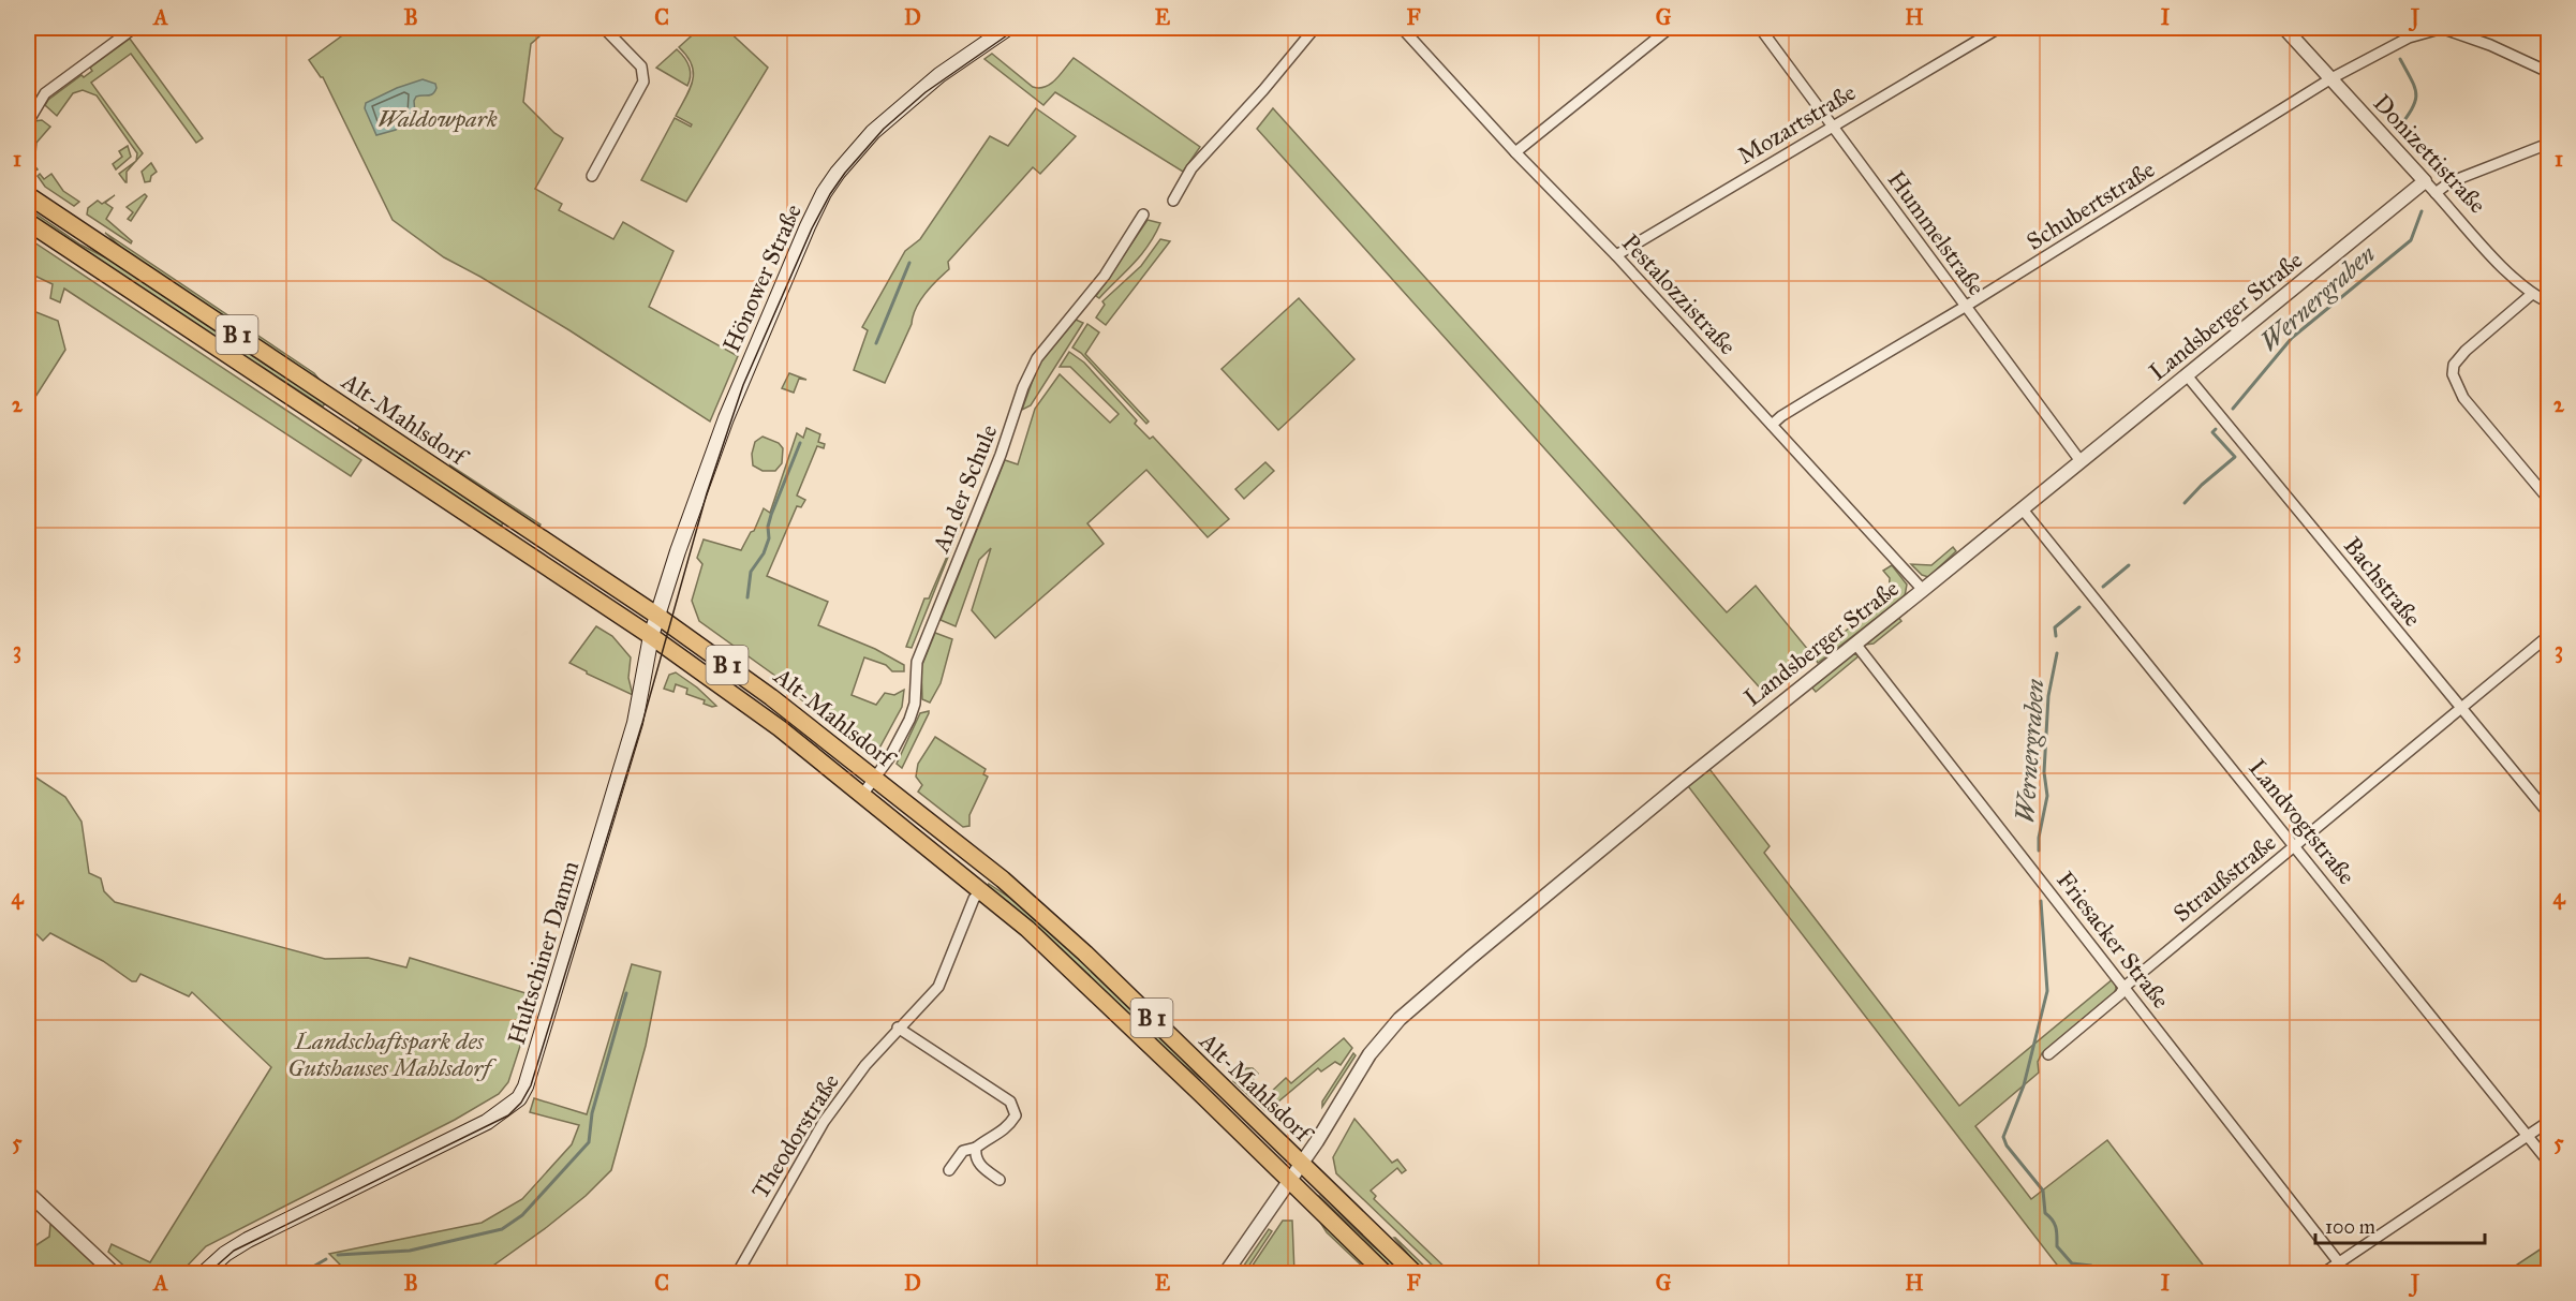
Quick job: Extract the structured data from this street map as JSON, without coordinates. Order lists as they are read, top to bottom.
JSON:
{
  "streets": {
    "main road": [
      "Hönower Straße",
      "B 1",
      "Alt-Mahlsdorf",
      "Hultschiner Damm"
    ],
    "street": [
      "Mozartstraße",
      "Donizettistraße",
      "Schubertstraße",
      "Hummelstraße",
      "Pestalozzistraße",
      "Landsberger Straße",
      "An der Schule",
      "Bachstraße",
      "Landvogtstraße",
      "Straußstraße",
      "Friesacker Straße",
      "Theodorstraße"
    ]
  },
  "crossings": [
    ["Mozartstraße", "Hummelstraße"],
    ["Mozartstraße", "Pestalozzistraße"],
    ["Donizettistraße", "Schubertstraße"],
    ["Donizettistraße", "Landsberger Straße"],
    ["Schubertstraße", "Hummelstraße"],
    ["Schubertstraße", "Pestalozzistraße"],
    ["Hummelstraße", "Landsberger Straße"],
    ["Hönower Straße", "Alt-Mahlsdorf"],
    ["Hönower Straße", "Hultschiner Damm"],
    ["Pestalozzistraße", "Landsberger Straße"],
    ["Landsberger Straße", "Alt-Mahlsdorf"],
    ["Landsberger Straße", "Bachstraße"],
    ["Landsberger Straße", "Landvogtstraße"],
    ["Landsberger Straße", "Friesacker Straße"],
    ["Alt-Mahlsdorf", "An der Schule"],
    ["Alt-Mahlsdorf", "Hultschiner Damm"],
    ["Alt-Mahlsdorf", "Theodorstraße"],
    ["Bachstraße", "Straußstraße"],
    ["Landvogtstraße", "Straußstraße"],
    ["Straußstraße", "Friesacker Straße"]
  ],
  "water": ["Wernergraben"],
  "parks": ["Waldowpark", "Landschaftspark des Gutshauses Mahlsdorf"],
  "scale_bar": "100 m",
  "grid": {
    "columns": [
      "A",
      "B",
      "C",
      "D",
      "E",
      "F",
      "G",
      "H",
      "I",
      "J"
    ],
    "rows": [
      "1",
      "2",
      "3",
      "4",
      "5"
    ]
  }
}
